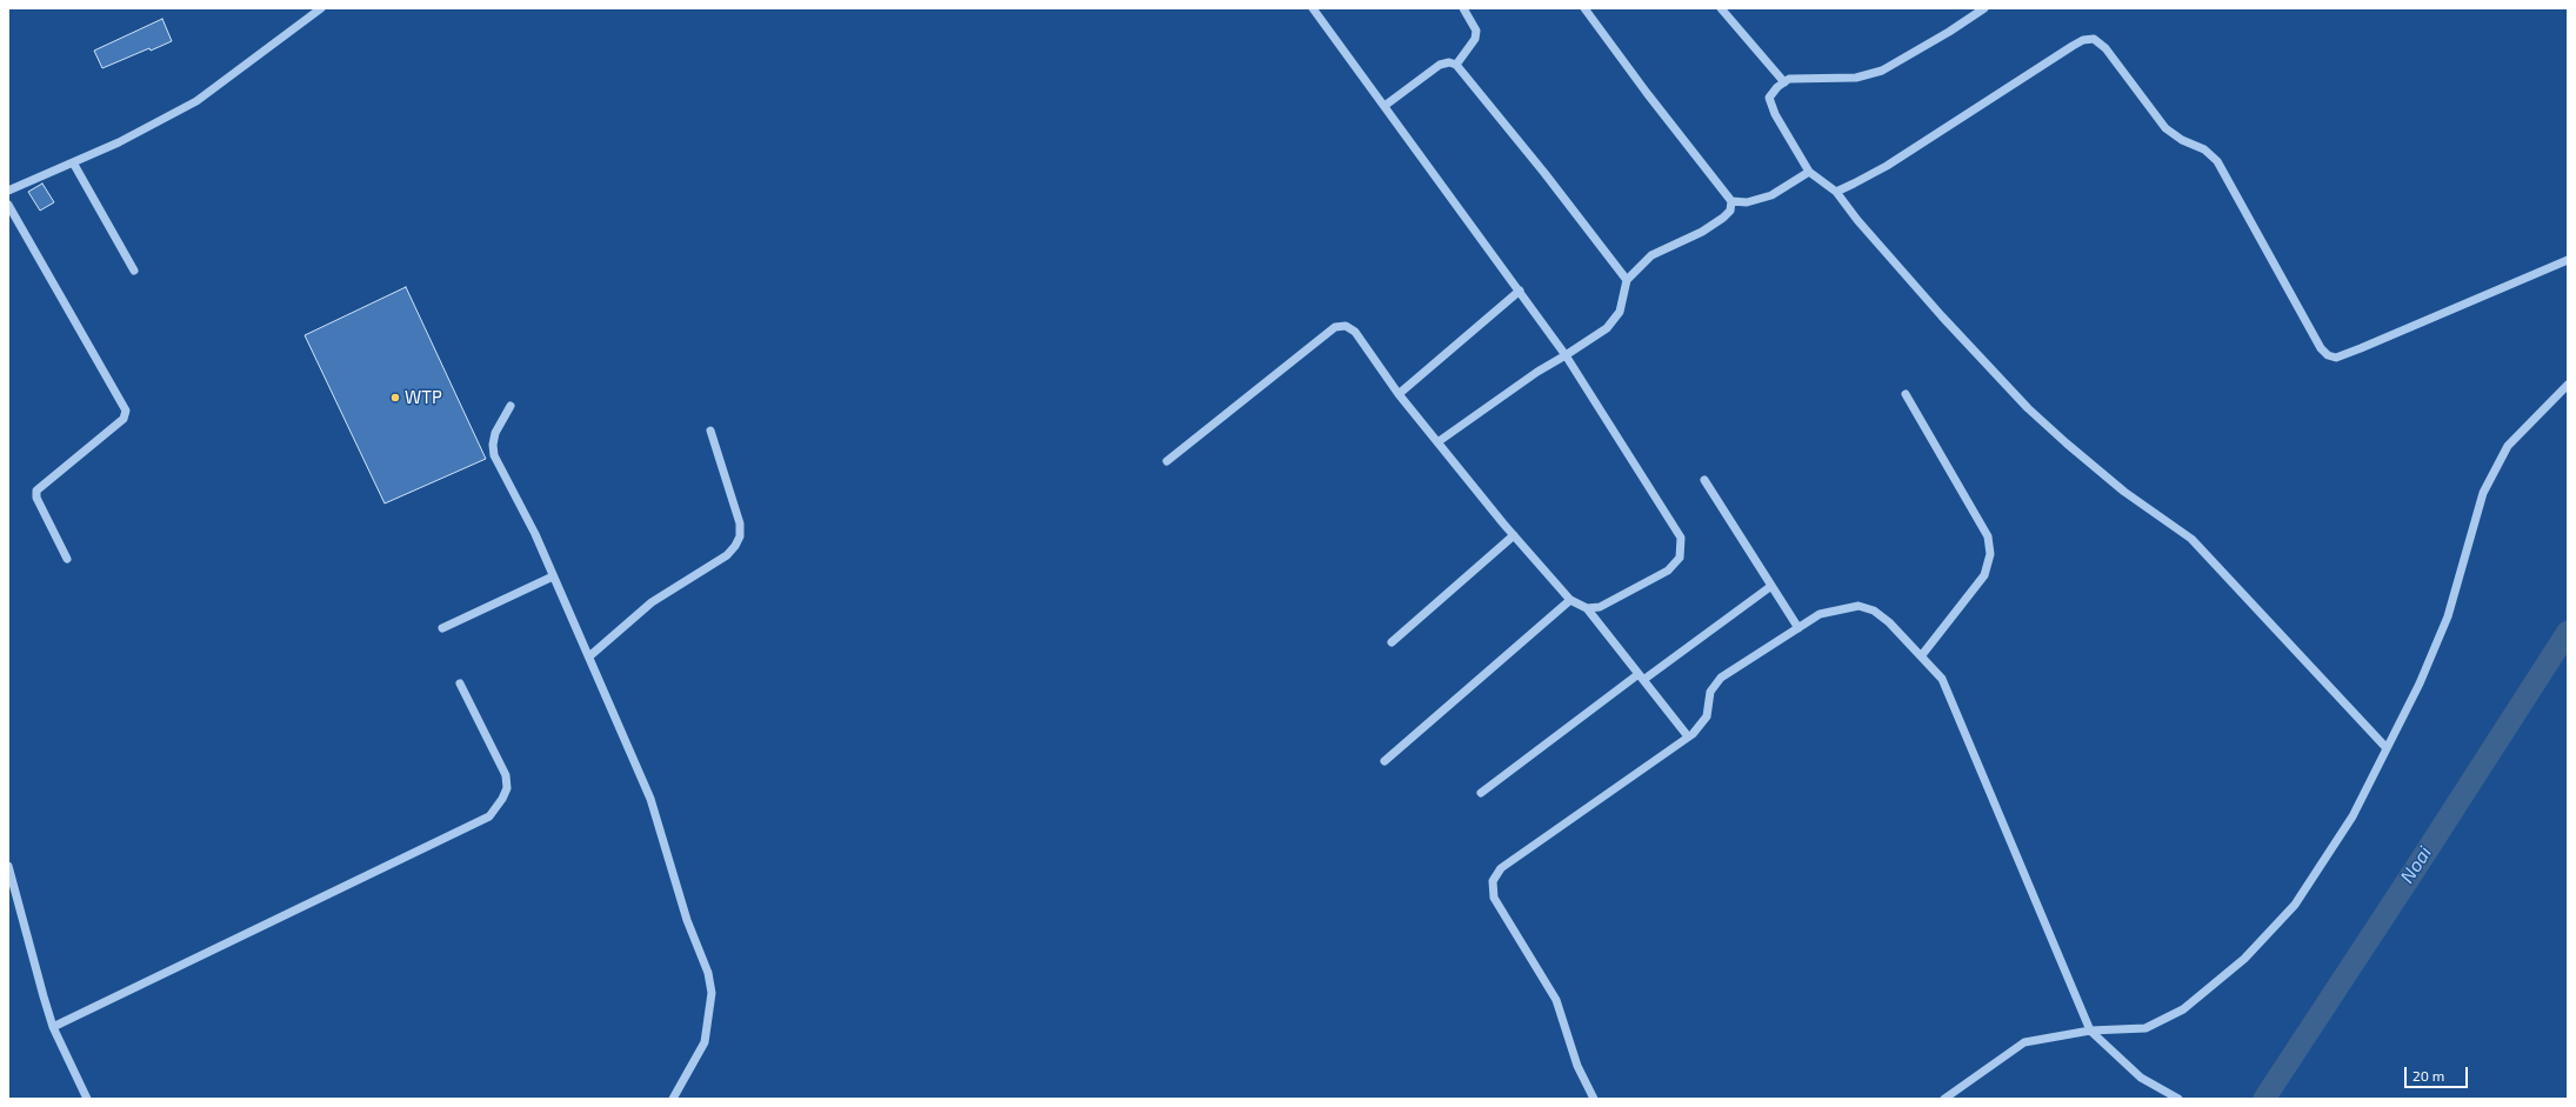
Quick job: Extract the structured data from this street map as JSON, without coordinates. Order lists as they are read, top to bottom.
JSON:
{
  "water": ["Noai"],
  "places": ["WTP"],
  "scale_bar": "20 m"
}
